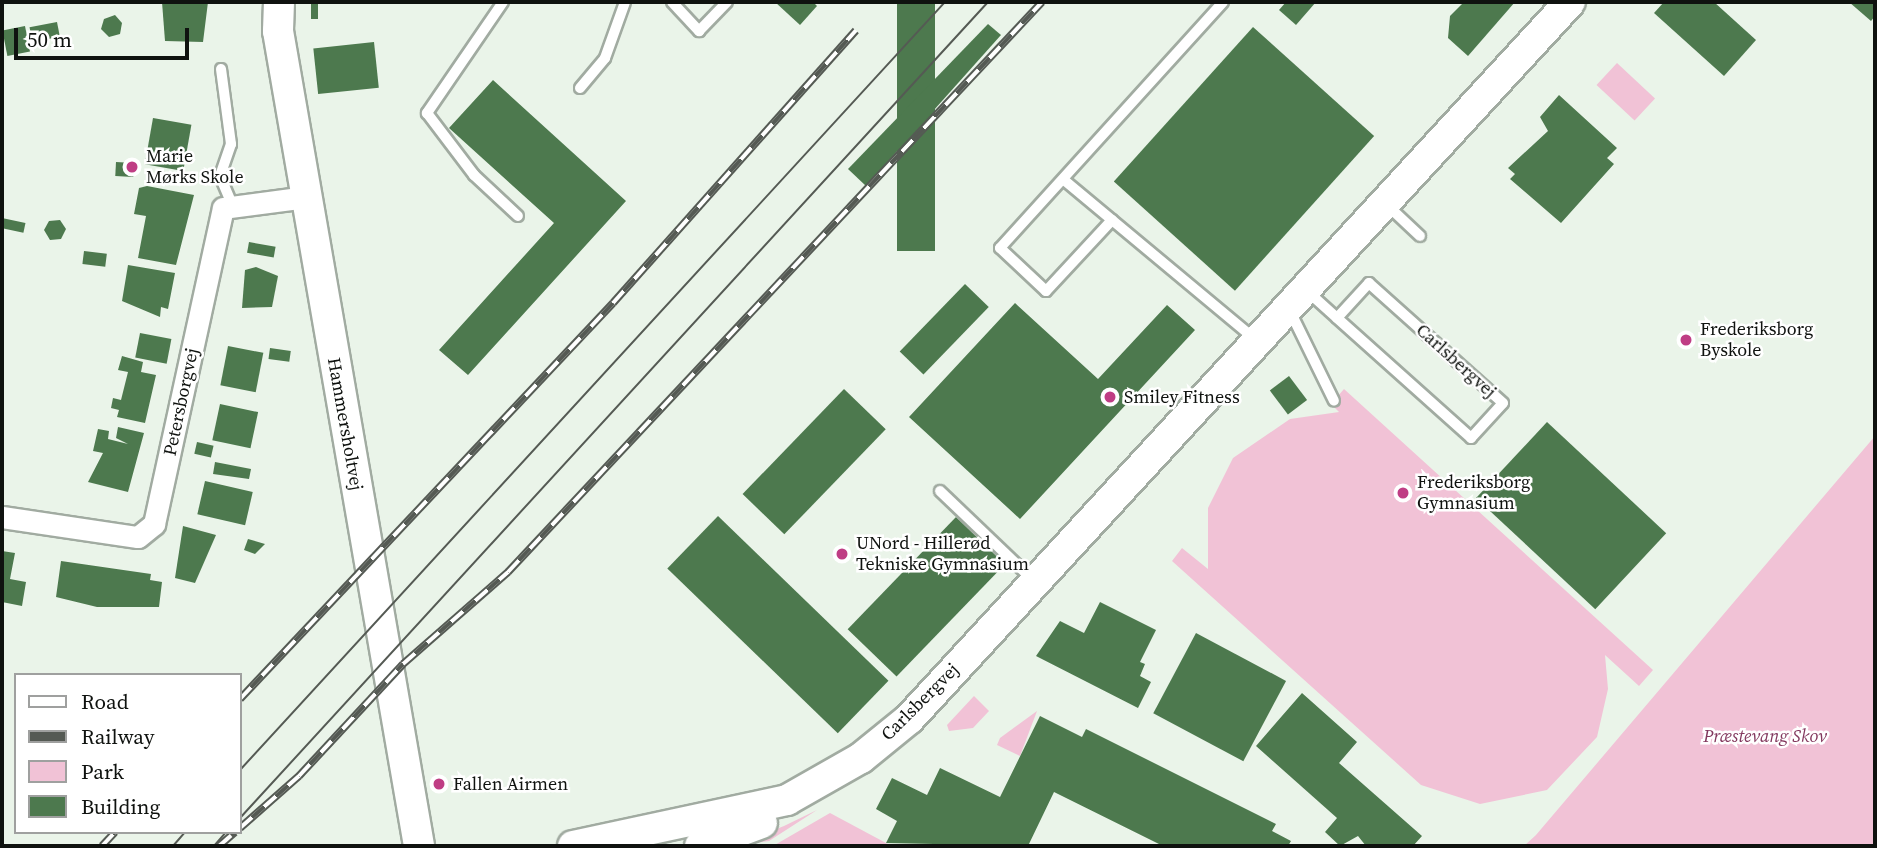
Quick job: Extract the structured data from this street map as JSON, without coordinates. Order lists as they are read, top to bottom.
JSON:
{
  "streets": {
    "street": ["Carlsbergvej", "Petersborgvej", "Hammersholtvej"]
  },
  "parks": ["Præstevang Skov"],
  "places": [
    "Marie Mørks Skole",
    "Frederiksborg Byskole",
    "Smiley Fitness",
    "Frederiksborg Gymnasium",
    "UNord - Hillerød Tekniske Gymnasium",
    "Fallen Airmen"
  ],
  "legend": [
    "Road",
    "Railway",
    "Park",
    "Building"
  ],
  "scale_bar": "50 m"
}
